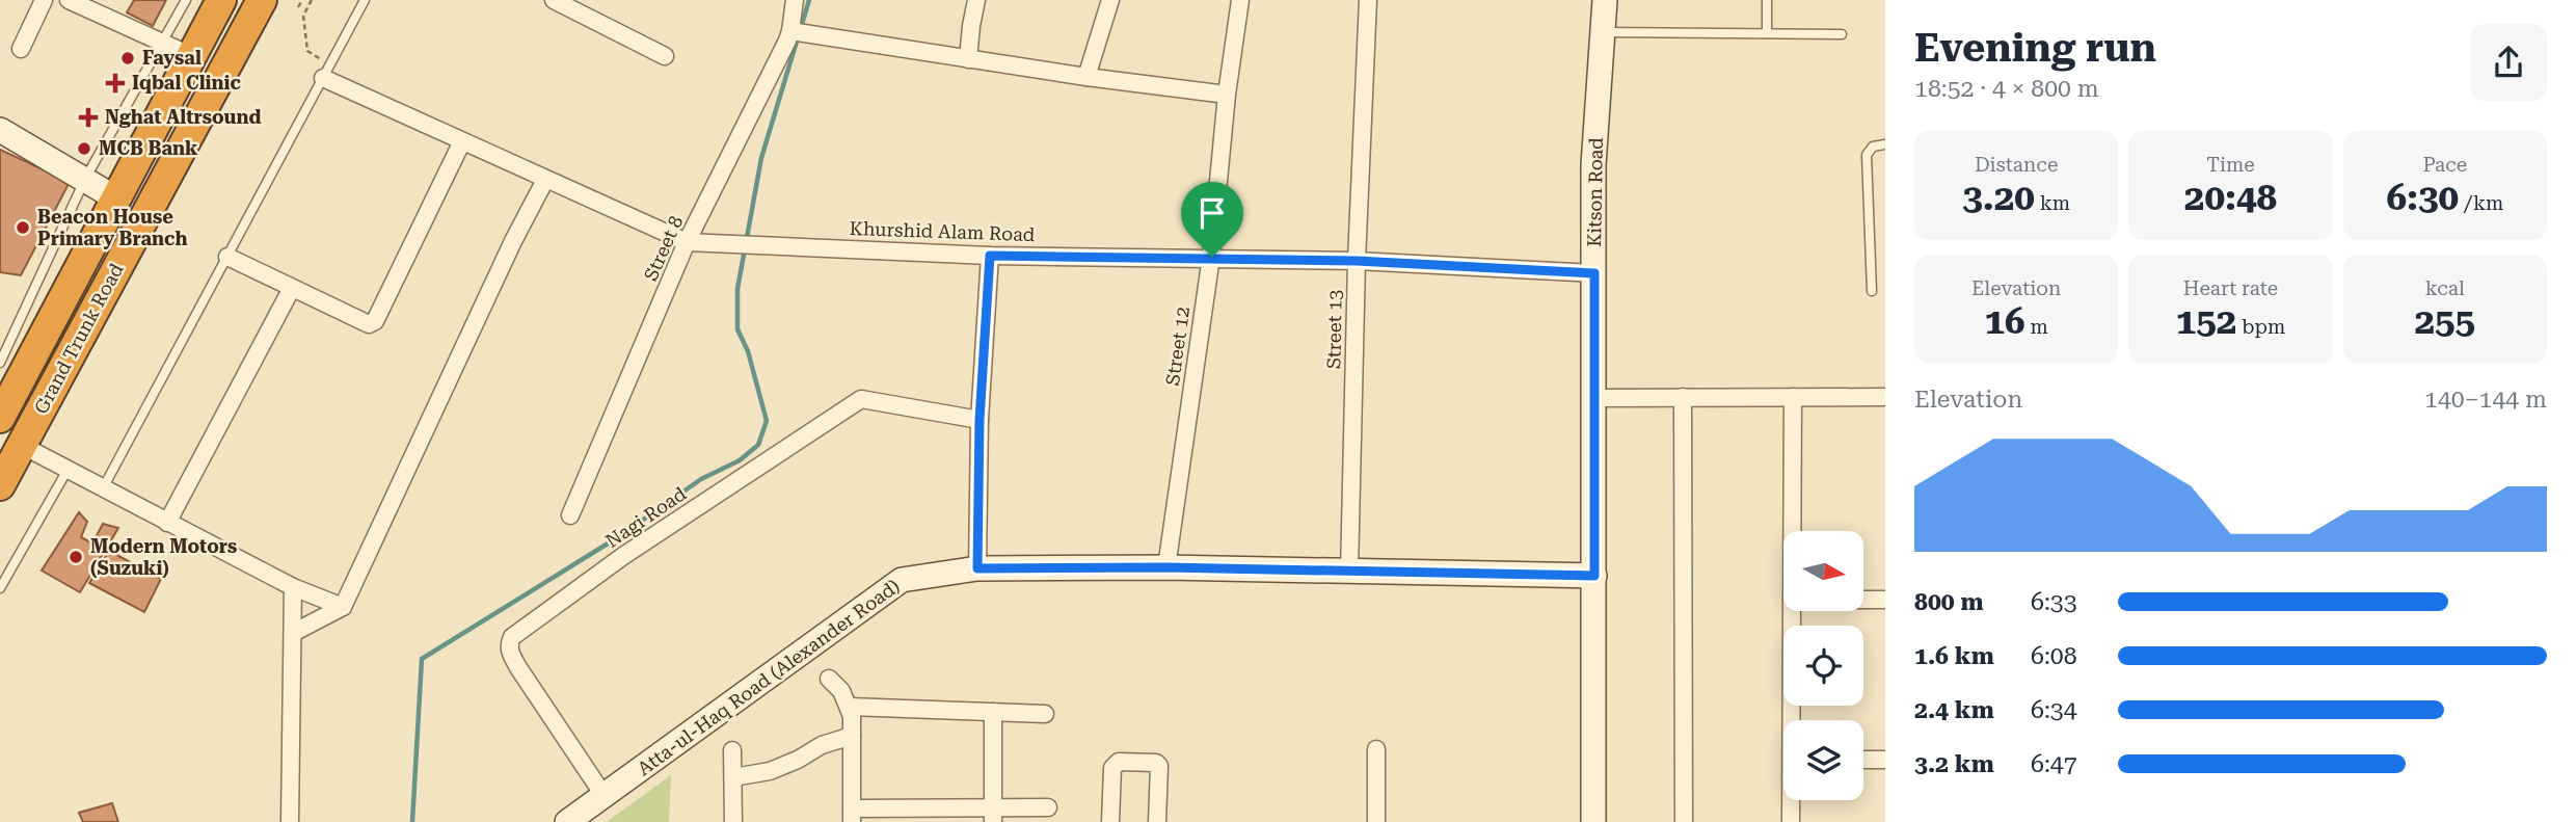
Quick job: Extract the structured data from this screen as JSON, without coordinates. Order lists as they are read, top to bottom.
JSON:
{
  "streets": {
    "highway": ["Grand Trunk Road"],
    "street": [
      "Kitson Road",
      "Khurshid Alam Road",
      "Street 8",
      "Street 13",
      "Street 12",
      "Nagi Road",
      "Atta-ul-Haq Road (Alexander Road)"
    ]
  },
  "crossings": [
    ["Kitson Road", "Khurshid Alam Road"],
    ["Kitson Road", "Atta-ul-Haq Road (Alexander Road)"],
    ["Khurshid Alam Road", "Street 8"],
    ["Khurshid Alam Road", "Street 13"],
    ["Khurshid Alam Road", "Street 12"],
    ["Street 13", "Atta-ul-Haq Road (Alexander Road)"],
    ["Street 12", "Atta-ul-Haq Road (Alexander Road)"],
    ["Nagi Road", "Atta-ul-Haq Road (Alexander Road)"]
  ],
  "places": {
    "other": [
      "Faysal",
      "MCB Bank",
      "Beacon House Primary Branch",
      "Modern Motors (Suzuki)"
    ],
    "health": ["Iqbal Clinic", "Nghat Altrsound"]
  },
  "north": "right",
  "page": {
    "heading": ["Evening run", "18:52 · 4 × 800 m"],
    "stats": [
      ["Distance", "3.20 km"],
      ["Time", "20:48"],
      ["Pace", "6:30 /km"],
      ["Elevation", "16 m"],
      ["Heart rate", "152 bpm"],
      ["kcal", "255"]
    ],
    "chart": ["Elevation", "140–144 m"],
    "list": [
      {
        "name": "800 m",
        "note": "6:33"
      },
      {
        "name": "1.6 km",
        "note": "6:08"
      },
      {
        "name": "2.4 km",
        "note": "6:34"
      },
      {
        "name": "3.2 km",
        "note": "6:47"
      }
    ]
  }
}
